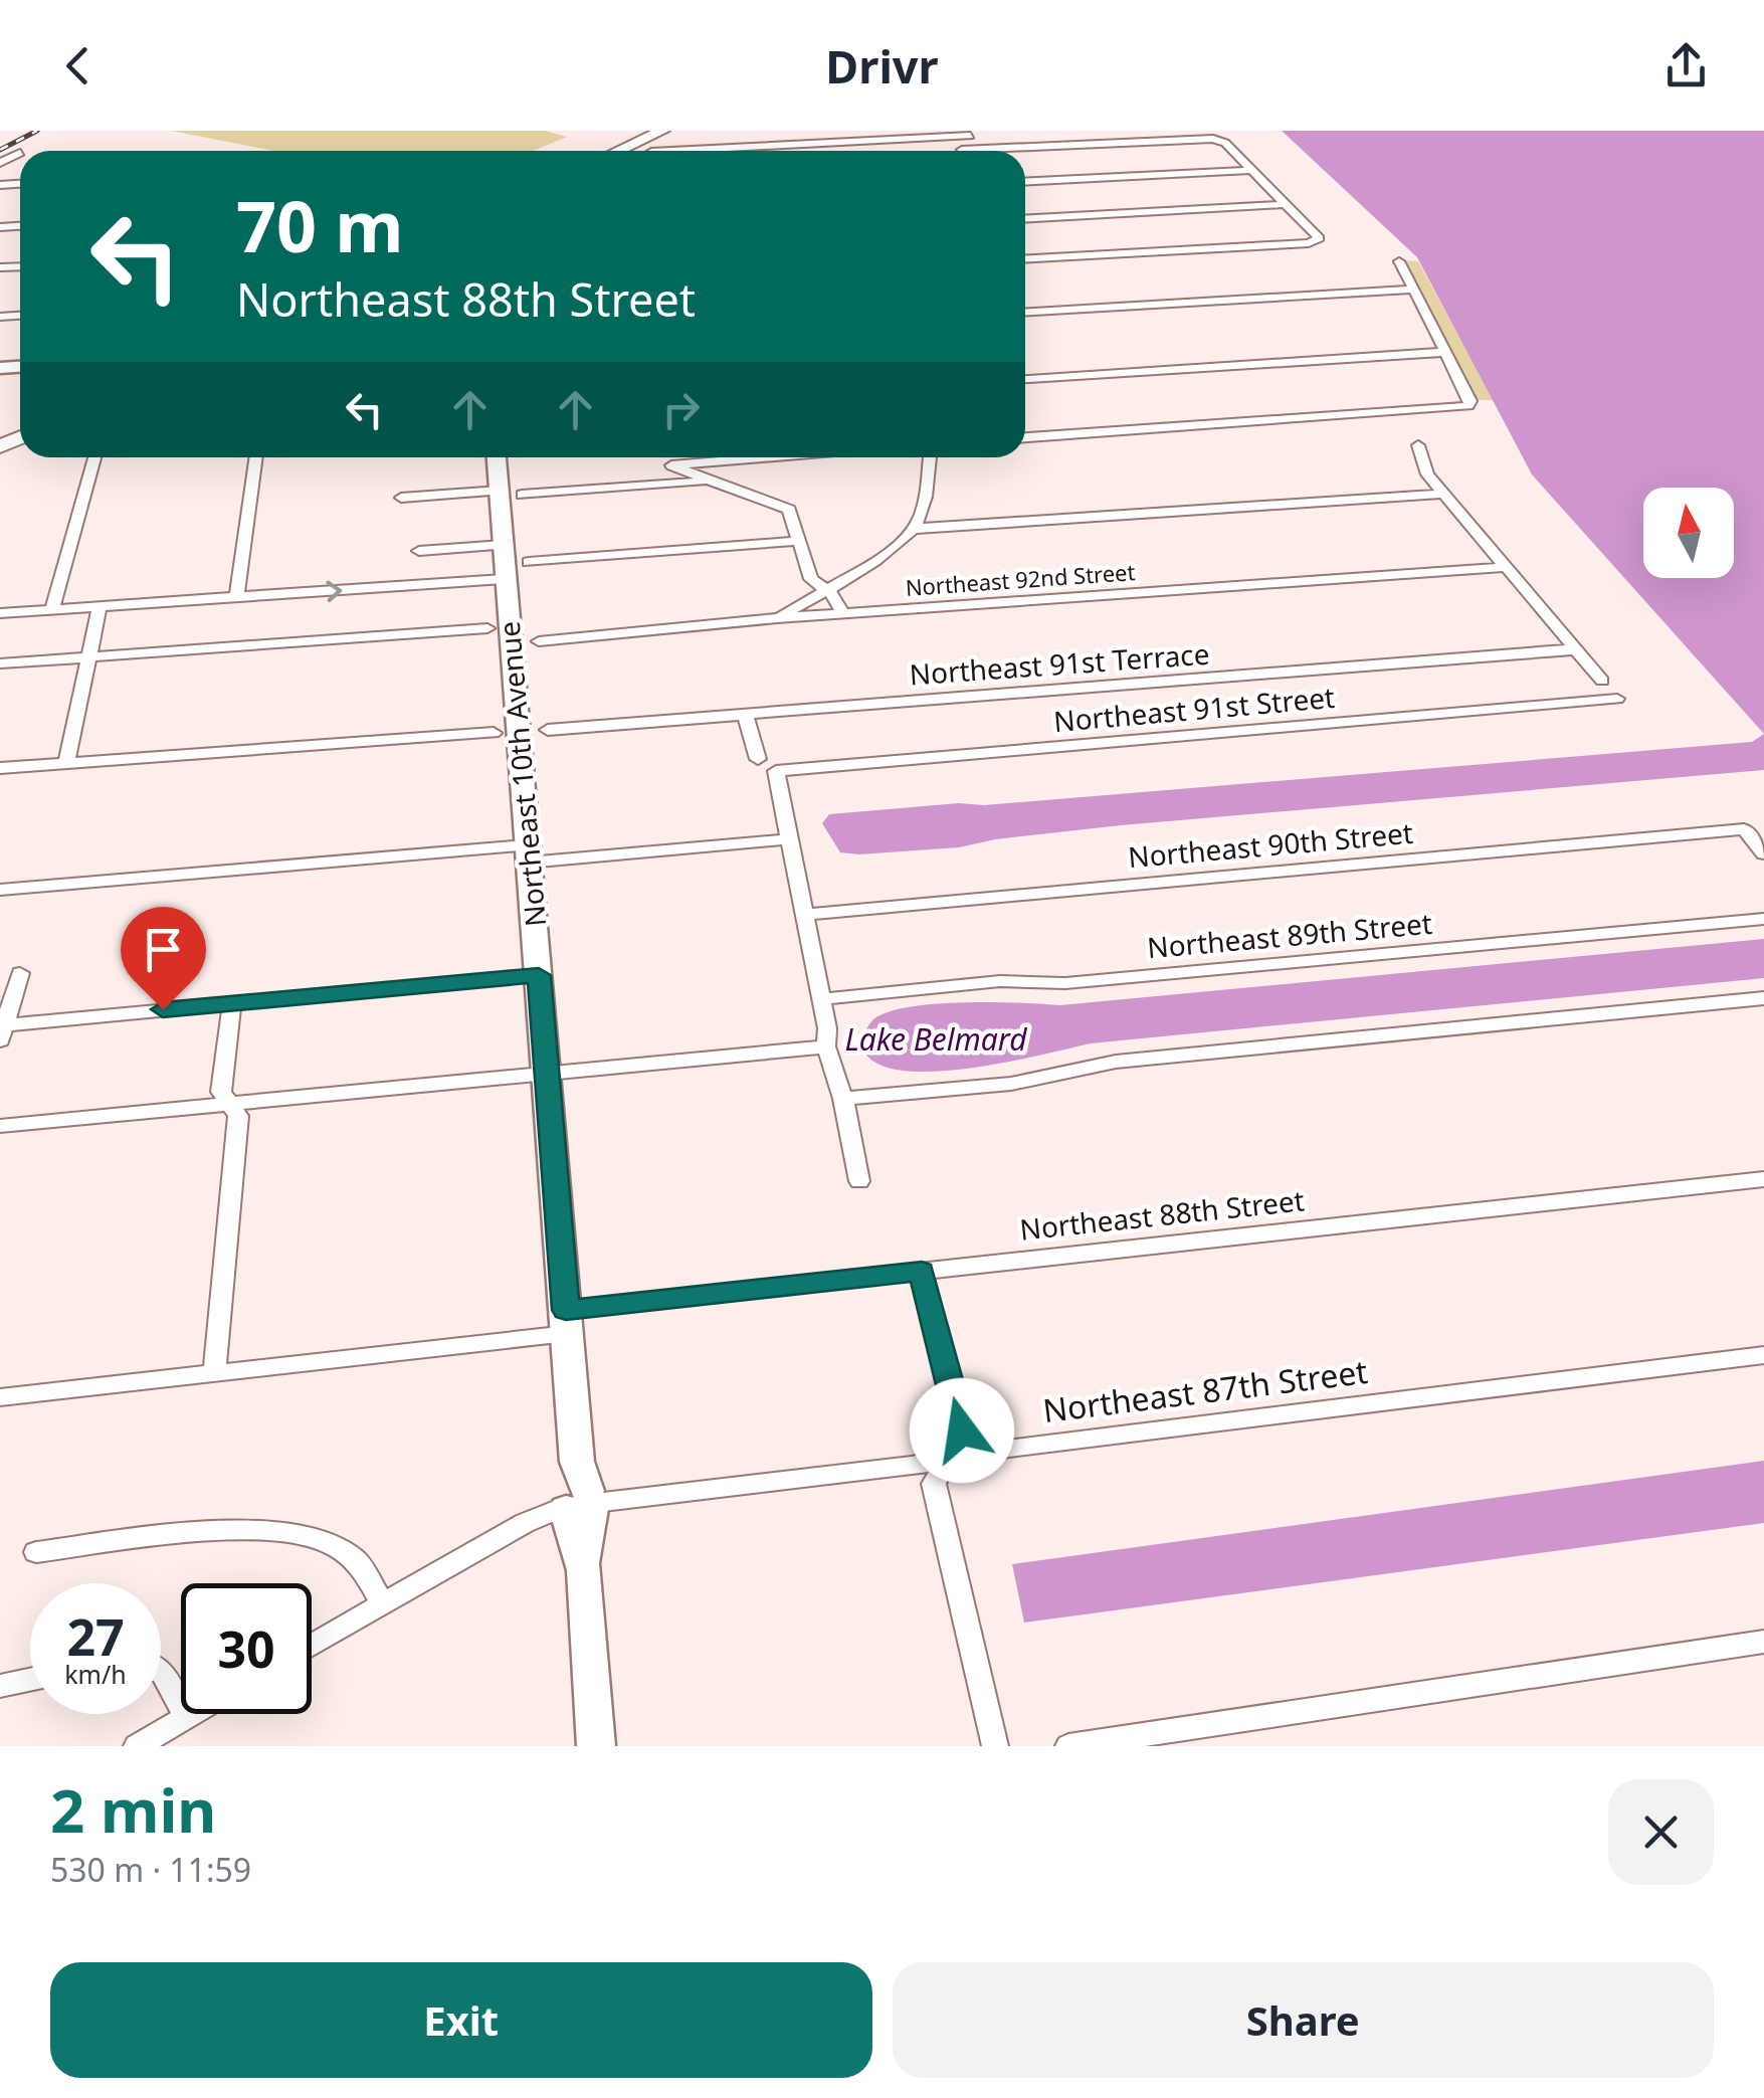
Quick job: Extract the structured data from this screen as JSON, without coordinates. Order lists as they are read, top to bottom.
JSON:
{
  "streets": {
    "street": [
      "Northeast 92nd Street",
      "Northeast 91st Terrace",
      "Northeast 91st Street",
      "Northeast 10th Avenue",
      "Northeast 90th Street",
      "Northeast 89th Street",
      "Northeast 88th Street",
      "Northeast 87th Street"
    ]
  },
  "crossings": [
    ["Northeast 10th Avenue", "Northeast 88th Street"],
    ["Northeast 10th Avenue", "Northeast 87th Street"]
  ],
  "water": ["Lake Belmard"],
  "north": "top",
  "page": {
    "header": "Drivr",
    "turn": ["70 m", "Northeast 88th Street"],
    "speed": "27 km/h",
    "limit": "30",
    "heading": ["2 min", "530 m · 11:59"],
    "buttons": ["Exit", "Share"]
  }
}
